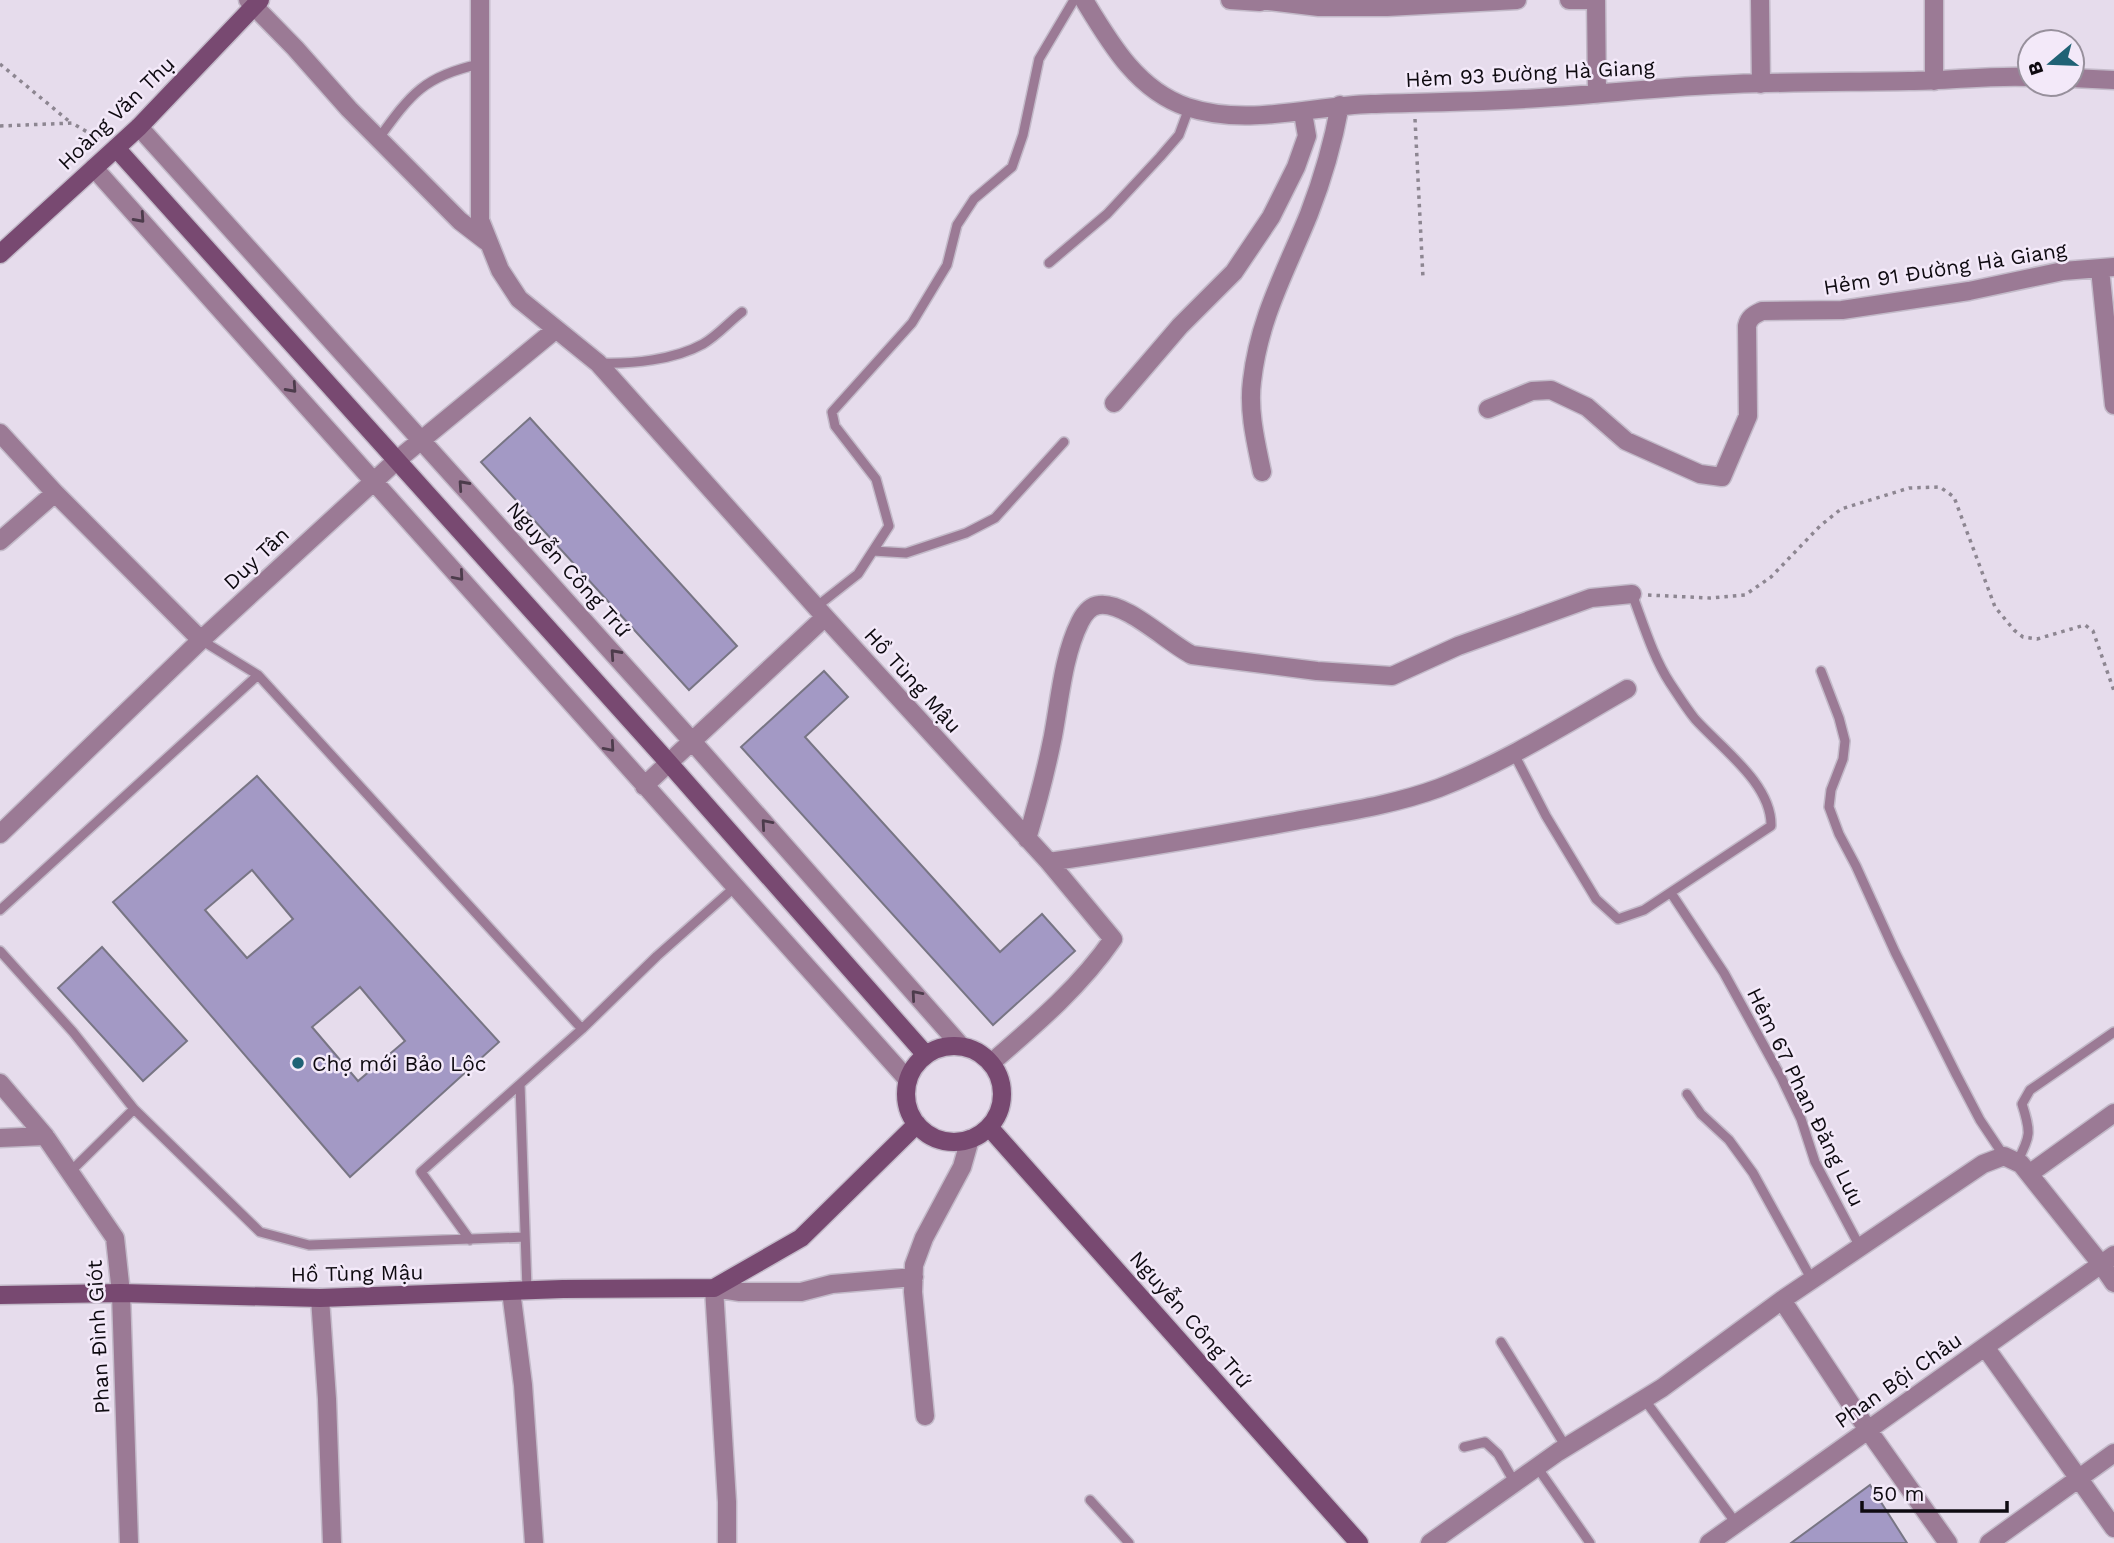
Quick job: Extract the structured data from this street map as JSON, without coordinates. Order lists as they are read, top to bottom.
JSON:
{
  "streets": {
    "street": [
      "Hẻm 93 Đường Hà Giang",
      "Hoàng Văn Thụ",
      "Hẻm 91 Đường Hà Giang",
      "Duy Tân",
      "Nguyễn Công Trứ",
      "Hồ Tùng Mậu",
      "Phan Đình Giót",
      "Phan Bội Châu"
    ],
    "lane": ["Hẻm 67 Phan Đăng Lưu"]
  },
  "crossings": [
    ["Hoàng Văn Thụ", "Nguyễn Công Trứ"],
    ["Duy Tân", "Nguyễn Công Trứ"],
    ["Duy Tân", "Hồ Tùng Mậu"],
    ["Nguyễn Công Trứ", "Hồ Tùng Mậu"],
    ["Hồ Tùng Mậu", "Phan Đình Giót"]
  ],
  "places": ["Chợ mới Bảo Lộc"],
  "scale_bar": "50 m",
  "north": "left"
}
